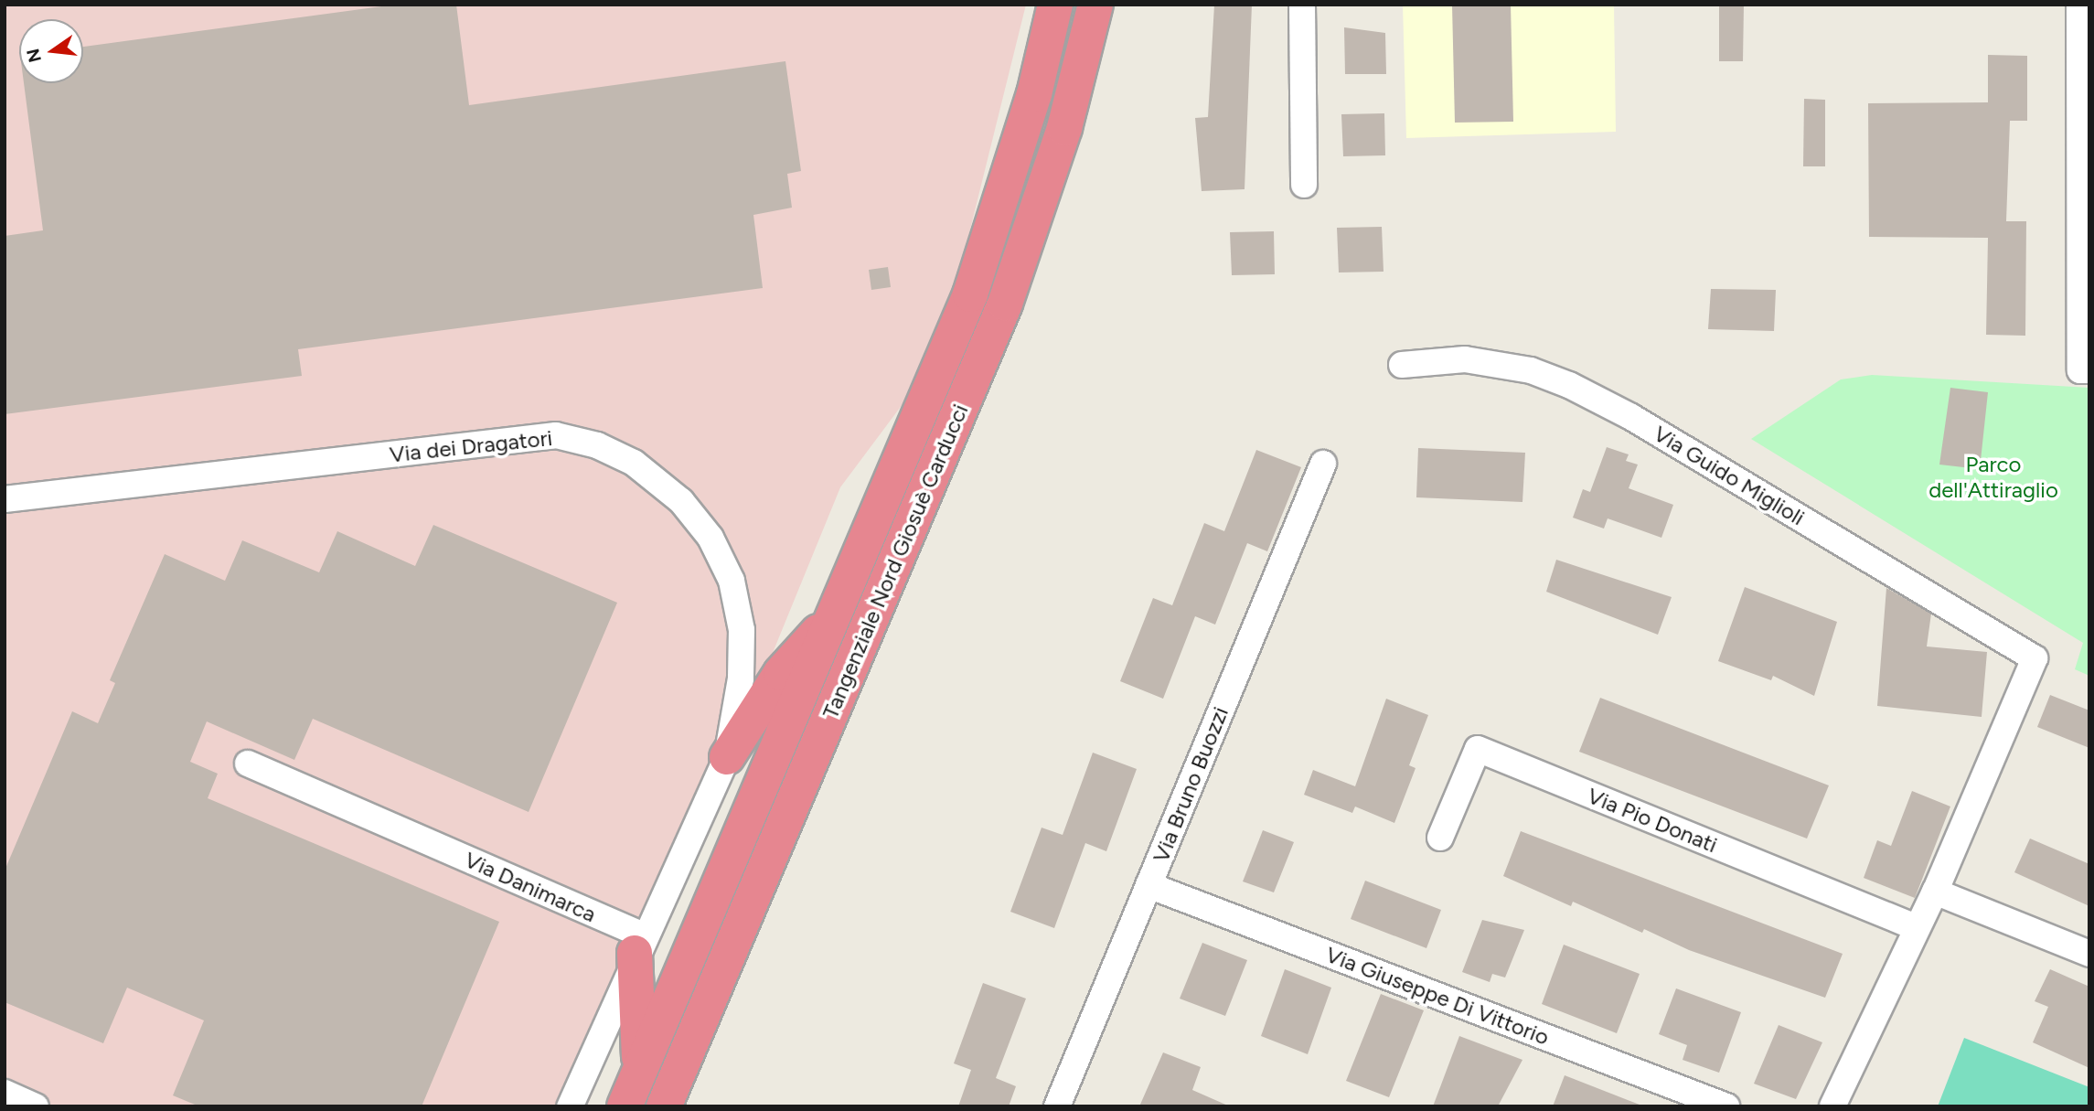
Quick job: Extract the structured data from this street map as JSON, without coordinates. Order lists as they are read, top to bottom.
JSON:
{
  "streets": {
    "highway": ["Tangenziale Nord Giosuè Carducci"],
    "street": [
      "Via dei Dragatori",
      "Via Guido Miglioli",
      "Via Bruno Buozzi",
      "Via Pio Donati",
      "Via Danimarca",
      "Via Giuseppe Di Vittorio"
    ]
  },
  "crossings": [
    ["Via dei Dragatori", "Via Danimarca"],
    ["Via Bruno Buozzi", "Via Giuseppe Di Vittorio"]
  ],
  "parks": ["Parco dell'Attiraglio"],
  "north": "left"
}
